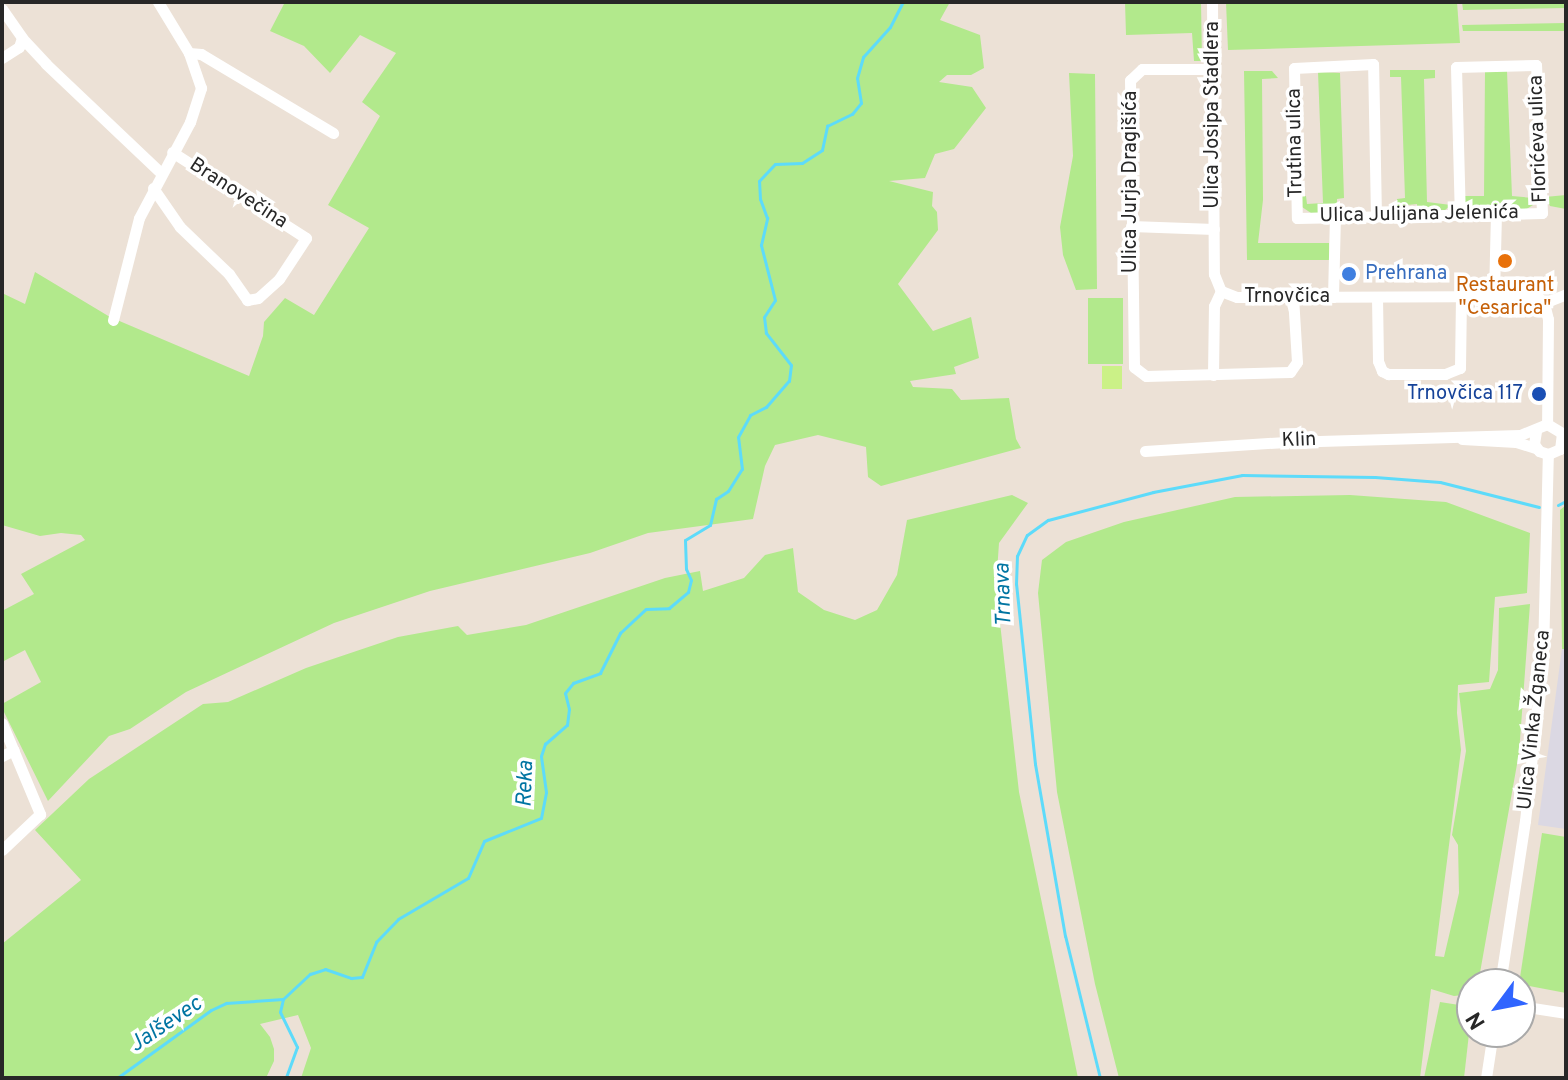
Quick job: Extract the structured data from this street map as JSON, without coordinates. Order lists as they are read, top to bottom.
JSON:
{
  "streets": {
    "street": [
      "Ulica Josipa Stadlera",
      "Florićeva ulica",
      "Trutina ulica",
      "Ulica Jurja Dragišića",
      "Branovečina",
      "Ulica Julijana Jelenića",
      "Trnovčica",
      "Klin",
      "Ulica Vinka Žganeca"
    ]
  },
  "crossings": [
    ["Ulica Josipa Stadlera", "Ulica Jurja Dragišića"],
    ["Ulica Josipa Stadlera", "Trnovčica"],
    ["Florićeva ulica", "Ulica Julijana Jelenića"],
    ["Trutina ulica", "Ulica Julijana Jelenića"],
    ["Klin", "Ulica Vinka Žganeca"]
  ],
  "water": ["Trnava", "Reka", "Jalševec"],
  "places": ["Restaurant \"Cesarica\"", "Prehrana", "Trnovčica 117"],
  "north": "bottom left"
}
